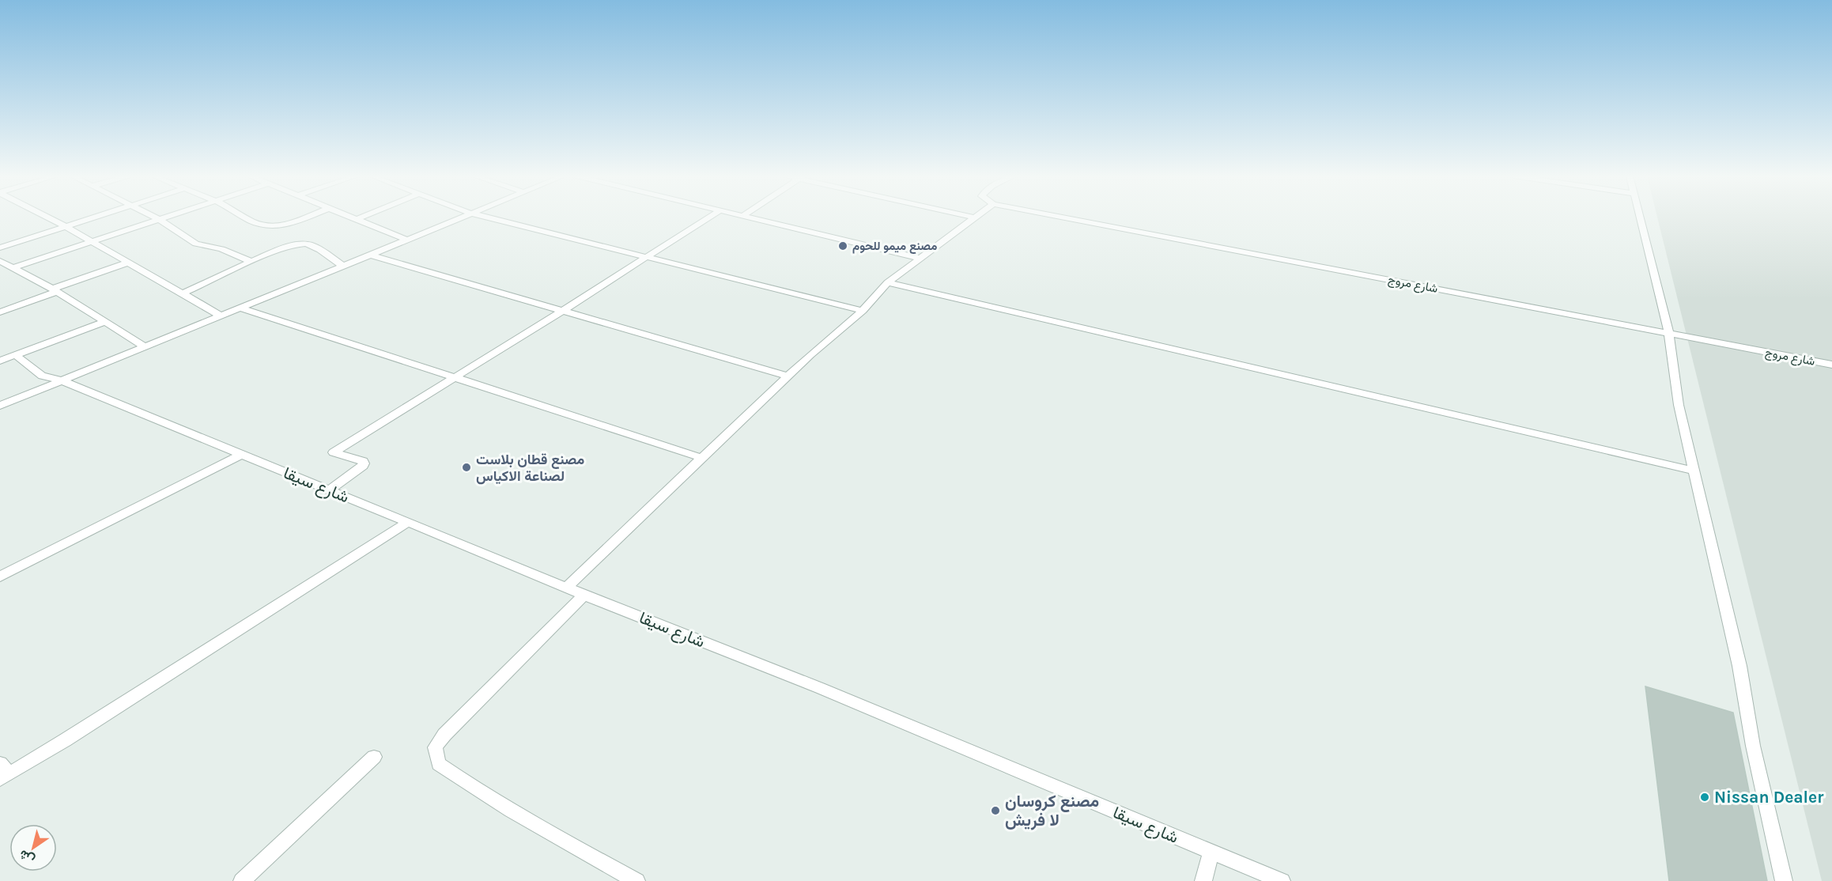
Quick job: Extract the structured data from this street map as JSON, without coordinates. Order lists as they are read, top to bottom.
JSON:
{
  "streets": {
    "street": ["شارع مروج", "شارع سيقا"]
  },
  "places": [
    "مصنع ميمو للحوم",
    "مصنع قطان بلاست لصناعة الاكياس",
    "Nissan Dealer",
    "مصنع كروسان لا فريش"
  ],
  "north": "bottom left"
}
